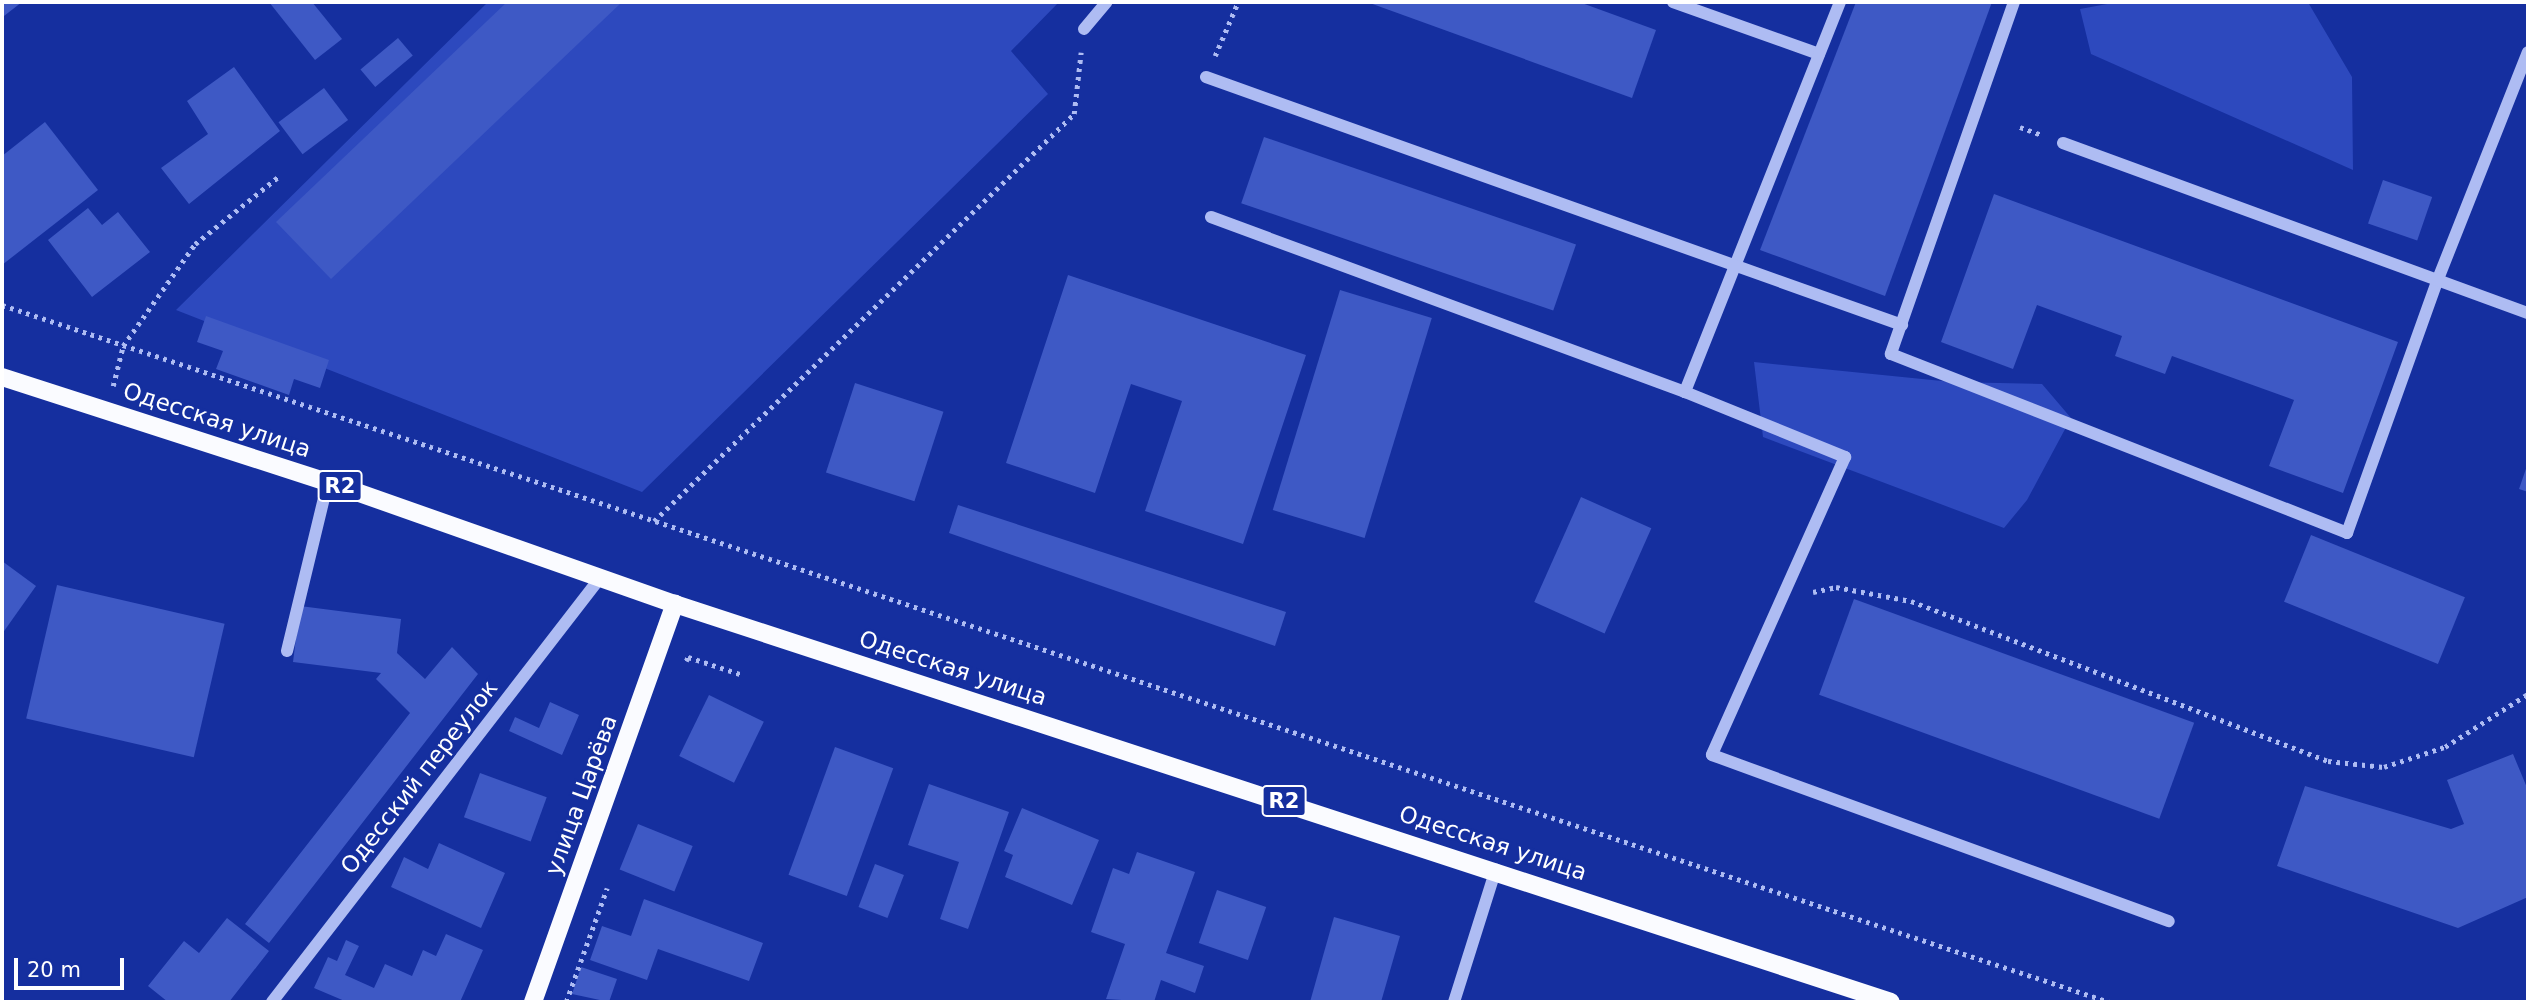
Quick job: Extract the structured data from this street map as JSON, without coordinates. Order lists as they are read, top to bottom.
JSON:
{
  "streets": {
    "main road": ["Одесская улица", "R2", "улица Царёва"],
    "street": ["Одесский переулок"]
  },
  "crossings": [
    ["Одесская улица", "Одесский переулок"],
    ["Одесская улица", "улица Царёва"]
  ],
  "scale_bar": "20 m"
}
